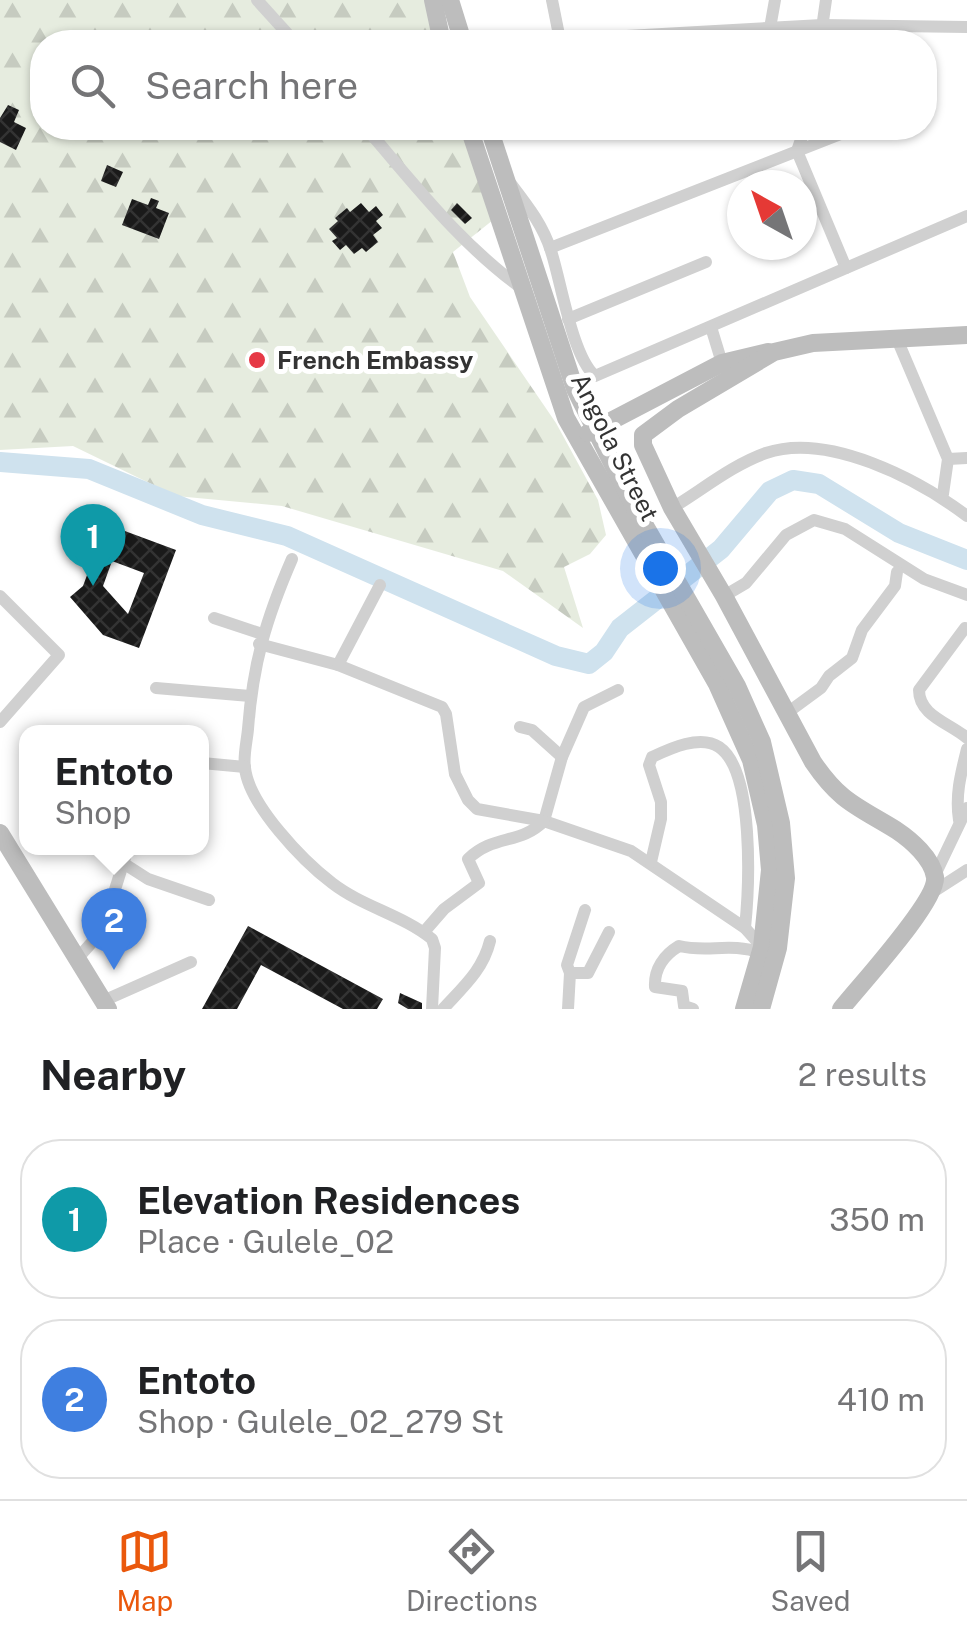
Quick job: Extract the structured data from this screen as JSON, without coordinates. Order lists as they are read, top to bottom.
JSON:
{
  "streets": {
    "main road": ["Angola Street"]
  },
  "places": ["French Embassy"],
  "north": "top left",
  "page": {
    "search": "Search here",
    "pins": ["1", "2"],
    "popup": ["Entoto", "Shop"],
    "heading": ["Nearby", "2 results"],
    "list": [
      {
        "mark": "1",
        "name": "Elevation Residences",
        "note": "Place · Gulele_02",
        "value": "350 m"
      },
      {
        "mark": "2",
        "name": "Entoto",
        "note": "Shop · Gulele_02_279 St",
        "value": "410 m"
      }
    ],
    "nav": ["Map", "Directions", "Saved"]
  }
}
